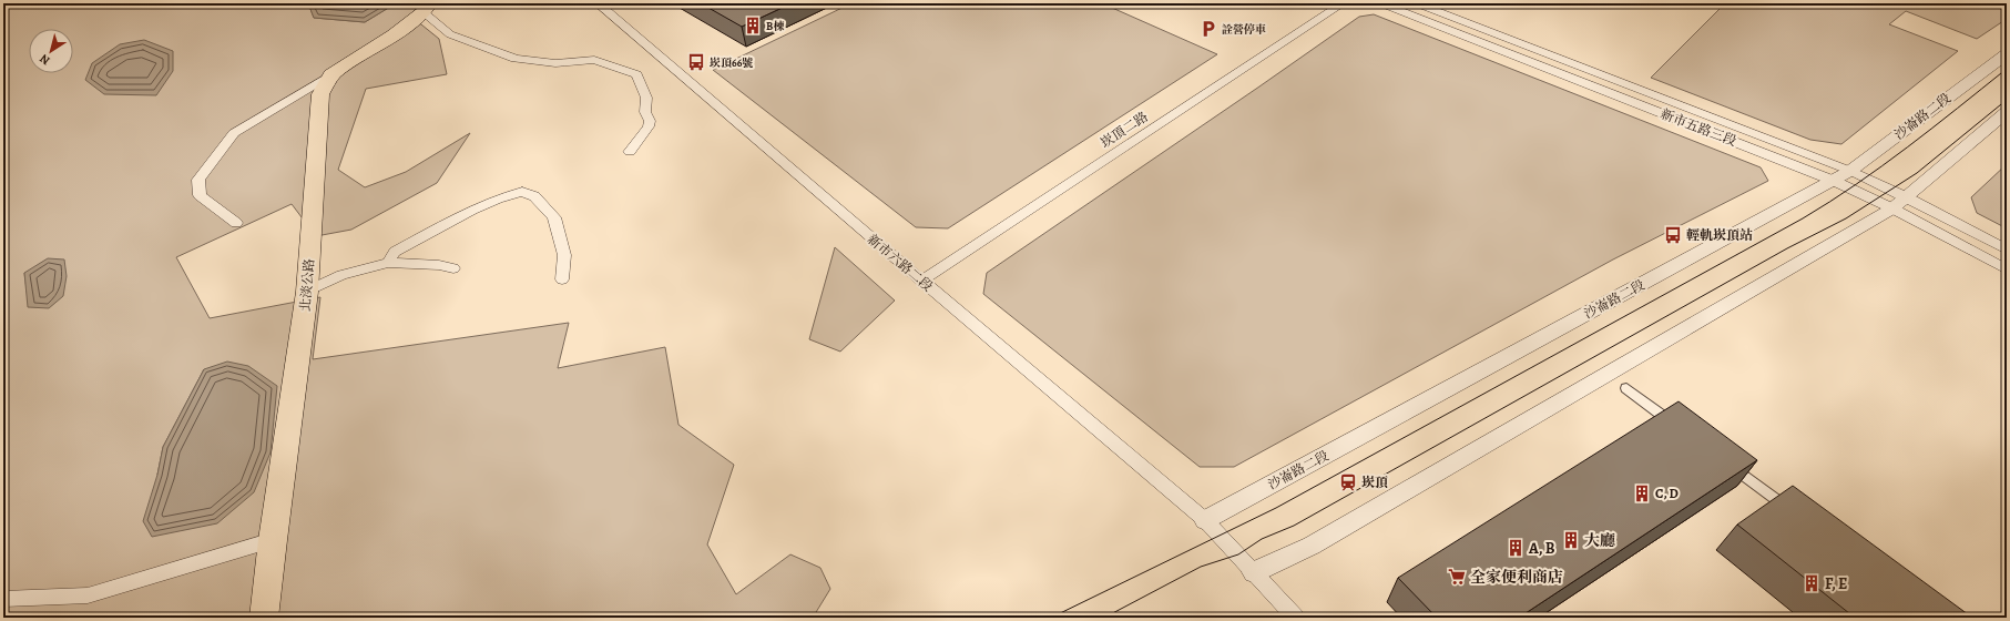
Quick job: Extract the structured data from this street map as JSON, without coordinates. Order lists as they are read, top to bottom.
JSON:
{
  "streets": {
    "main road": ["北淡公路"],
    "street": [
      "沙崙路二段",
      "新市五路三段",
      "崁頂二路",
      "新市六路二段"
    ]
  },
  "crossings": [
    ["沙崙路二段", "新市五路三段"],
    ["沙崙路二段", "新市六路二段"],
    ["崁頂二路", "新市六路二段"]
  ],
  "places": {
    "building": [
      "B棟",
      "C, D",
      "大廳",
      "A, B",
      "F, E"
    ],
    "parking": ["詮營停車"],
    "bus stop": ["崁頂66號", "輕軌崁頂站"],
    "station": ["崁頂"],
    "supermarket": ["全家便利商店"]
  },
  "north": "bottom left"
}
